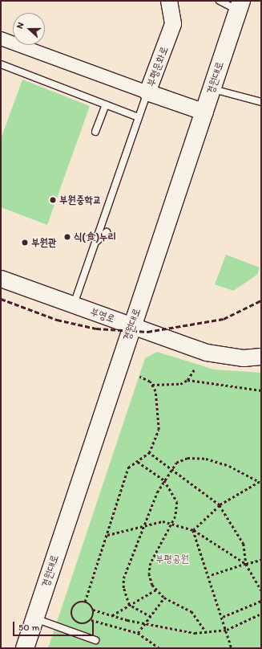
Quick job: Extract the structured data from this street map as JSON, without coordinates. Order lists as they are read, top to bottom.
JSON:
{
  "streets": {
    "main road": ["경원대로"],
    "street": ["부평문화로", "부영로"]
  },
  "crossings": [
    ["부평문화로", "경원대로"],
    ["경원대로", "부영로"]
  ],
  "parks": ["부평공원"],
  "places": ["부원중학교", "식(食)누리", "부원관"],
  "scale_bar": "50 m",
  "north": "left"
}
